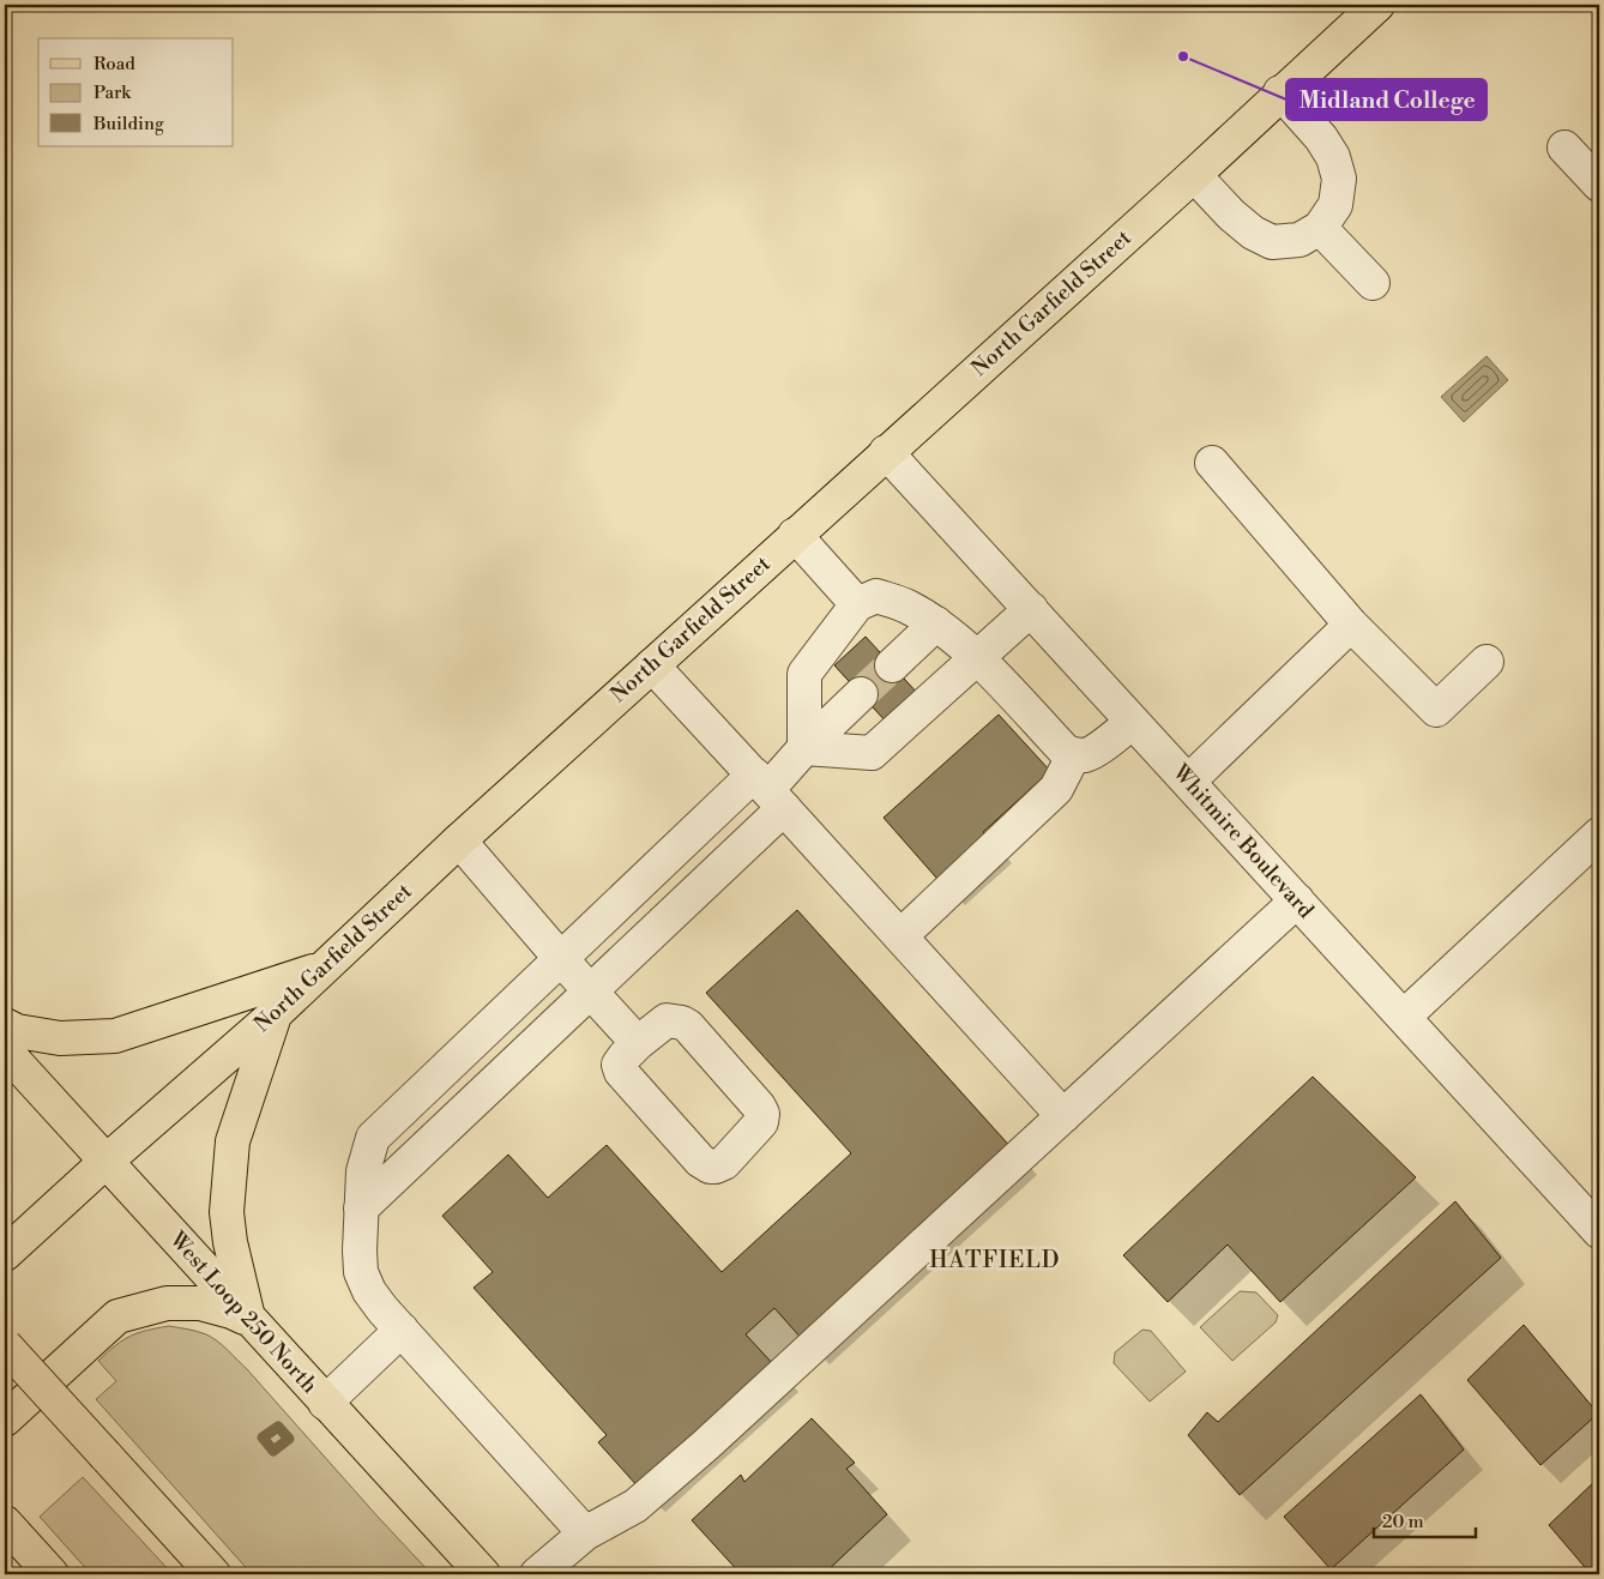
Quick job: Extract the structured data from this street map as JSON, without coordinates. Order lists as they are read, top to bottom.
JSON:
{
  "streets": {
    "main road": ["North Garfield Street", "West Loop 250 North"],
    "street": ["Whitmire Boulevard"]
  },
  "crossings": [
    ["North Garfield Street", "Whitmire Boulevard"],
    ["North Garfield Street", "West Loop 250 North"]
  ],
  "districts": ["HATFIELD"],
  "places": ["Midland College"],
  "legend": ["Road", "Park", "Building"],
  "scale_bar": "20 m"
}
